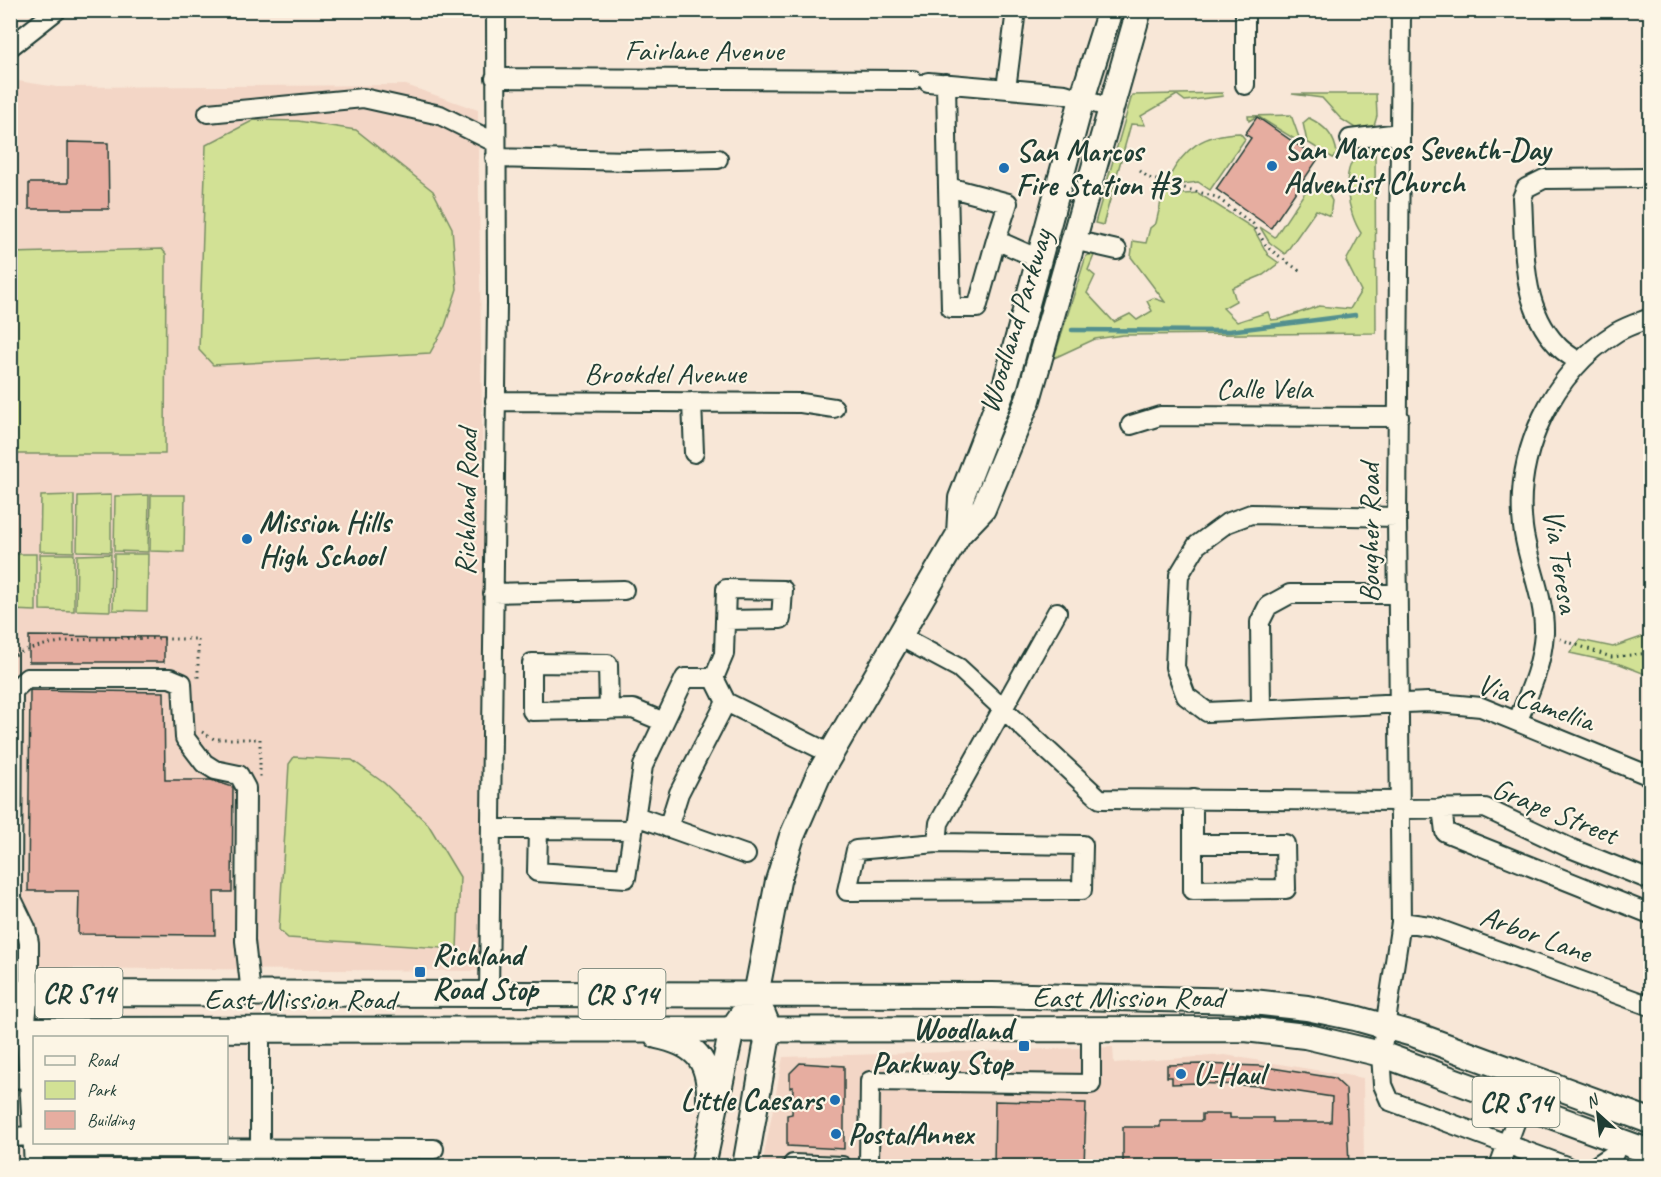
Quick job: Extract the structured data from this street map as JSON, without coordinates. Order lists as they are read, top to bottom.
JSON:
{
  "streets": {
    "main road": ["Woodland Parkway", "CR S14", "East Mission Road"],
    "street": [
      "Fairlane Avenue",
      "Brookdel Avenue",
      "Calle Vela",
      "Richland Road",
      "Bougher Road",
      "Via Teresa",
      "Via Camellia",
      "Grape Street",
      "Arbor Lane"
    ]
  },
  "crossings": [
    ["Fairlane Avenue", "Woodland Parkway"],
    ["Fairlane Avenue", "Richland Road"],
    ["Woodland Parkway", "Grape Street"],
    ["Woodland Parkway", "East Mission Road"],
    ["Brookdel Avenue", "Richland Road"],
    ["Calle Vela", "Bougher Road"],
    ["Richland Road", "East Mission Road"],
    ["Bougher Road", "Via Camellia"],
    ["Bougher Road", "Grape Street"],
    ["Bougher Road", "Arbor Lane"],
    ["Bougher Road", "East Mission Road"],
    ["Via Teresa", "Via Camellia"]
  ],
  "places": {
    "other": [
      "San Marcos Seventh-Day Adventist Church",
      "San Marcos Fire Station #3",
      "Mission Hills High School",
      "U-Haul",
      "Little Caesars",
      "PostalAnnex"
    ],
    "transit": ["Richland Road Stop", "Woodland Parkway Stop"]
  },
  "legend": ["Road", "Park", "Building"],
  "north": "top left"
}
